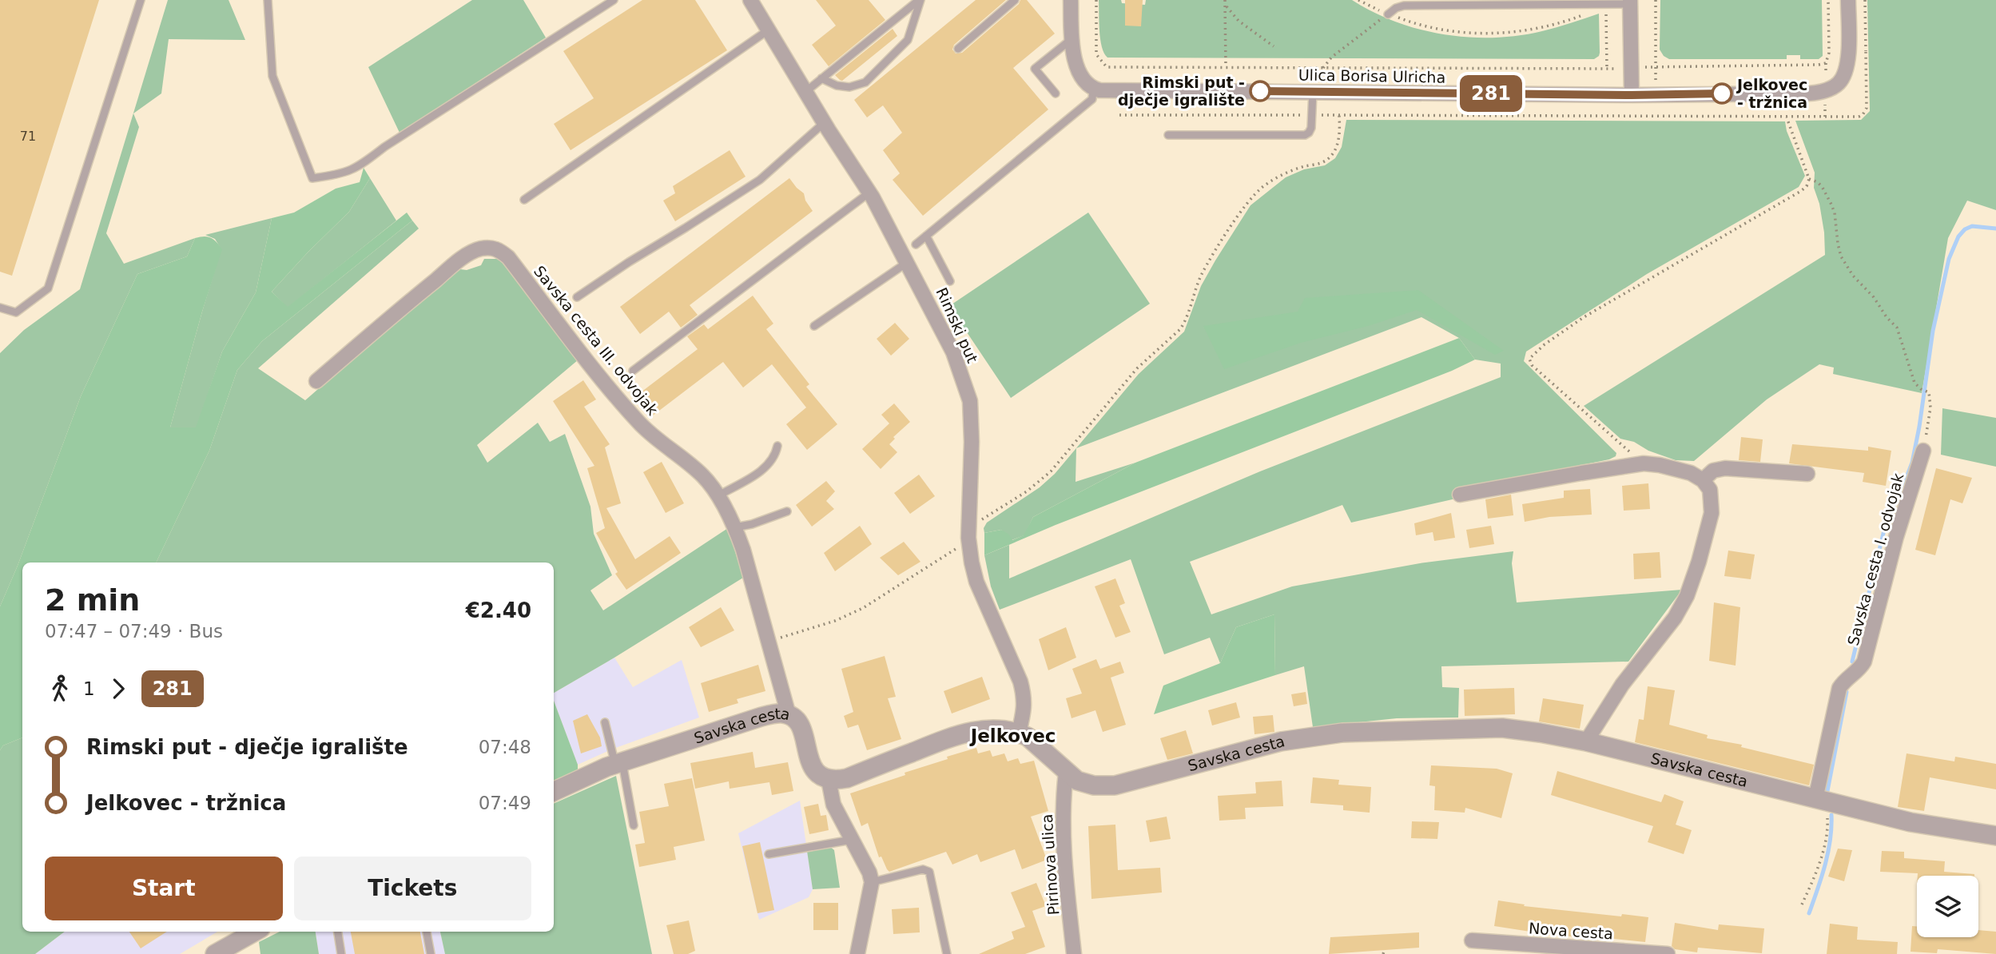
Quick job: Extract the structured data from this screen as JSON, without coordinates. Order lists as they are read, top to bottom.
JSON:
{
  "streets": {
    "street": [
      "Ulica Borisa Ulricha",
      "Rimski put",
      "Savska cesta III. odvojak",
      "Savska cesta I. odvojak",
      "Savska cesta",
      "Pirinova ulica",
      "Nova cesta"
    ]
  },
  "crossings": [
    ["Rimski put", "Savska cesta"],
    ["Savska cesta III. odvojak", "Savska cesta"],
    ["Savska cesta I. odvojak", "Savska cesta"],
    ["Savska cesta", "Pirinova ulica"]
  ],
  "districts": ["Jelkovec"],
  "places": ["Rimski put - dječje igralište", "Jelkovec - tržnica"],
  "lines": ["bus line 281"],
  "house_numbers": ["71"],
  "page": {
    "on_map": "281",
    "heading": ["2 min", "07:47 – 07:49 · Bus", "€2.40"],
    "legs": ["1", "281"],
    "list": [
      {
        "name": "Rimski put - dječje igralište",
        "value": "07:48"
      },
      {
        "name": "Jelkovec - tržnica",
        "value": "07:49"
      }
    ],
    "buttons": ["Start", "Tickets"]
  }
}
